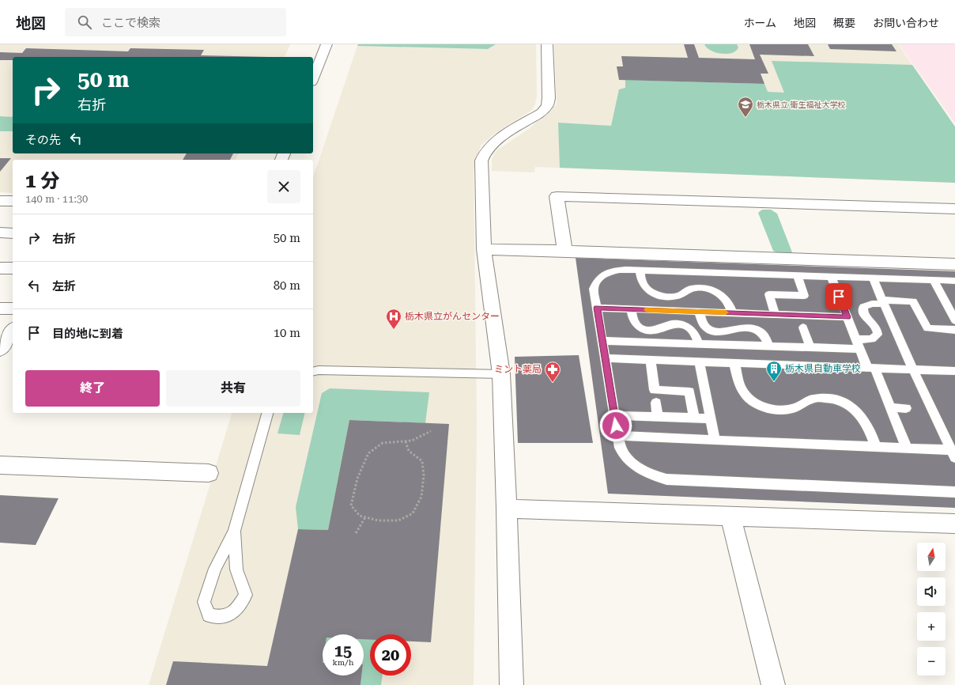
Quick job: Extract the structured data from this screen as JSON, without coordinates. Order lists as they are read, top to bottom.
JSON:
{
  "places": {
    "school or university": ["栃木県立 衛生福祉大学校"],
    "hospital": ["栃木県立がんセンター"],
    "building": ["栃木県自動車学校"],
    "pharmacy": ["ミント薬局"]
  },
  "north": "top",
  "page": {
    "header": "地図",
    "search": "ここで検索",
    "nav": [
      "ホーム",
      "地図",
      "概要",
      "お問い合わせ"
    ],
    "turn": ["50 m", "右折"],
    "then": "その先",
    "heading": ["1 分", "140 m · 11:30"],
    "list": [
      {
        "name": "右折",
        "value": "50 m"
      },
      {
        "name": "左折",
        "value": "80 m"
      },
      {
        "name": "目的地に到着",
        "value": "10 m"
      }
    ],
    "buttons": ["終了", "共有"],
    "map_buttons": ["+", "−"],
    "speed": "15 km/h",
    "limit": "20"
  }
}
